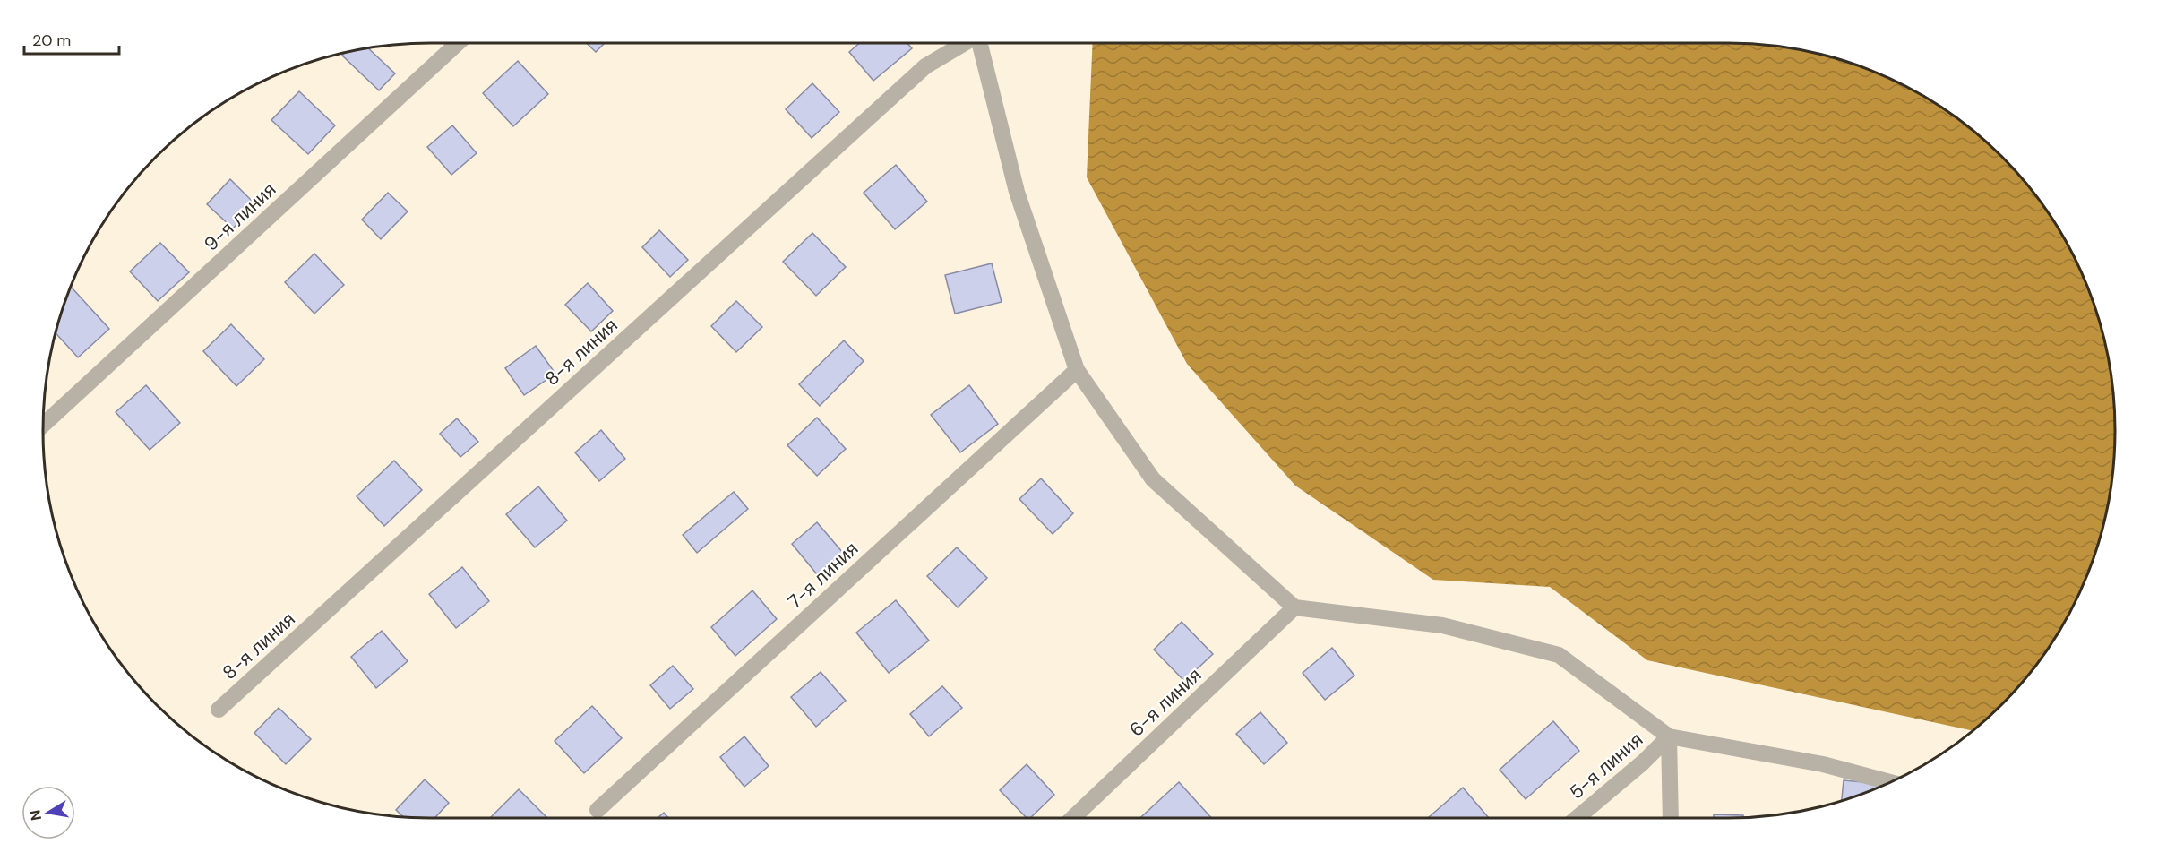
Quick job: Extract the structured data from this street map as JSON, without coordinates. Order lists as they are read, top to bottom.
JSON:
{
  "streets": {
    "street": [
      "9-я линия",
      "8-я линия",
      "7-я линия",
      "6-я линия",
      "5-я линия"
    ]
  },
  "scale_bar": "20 m",
  "north": "left"
}
